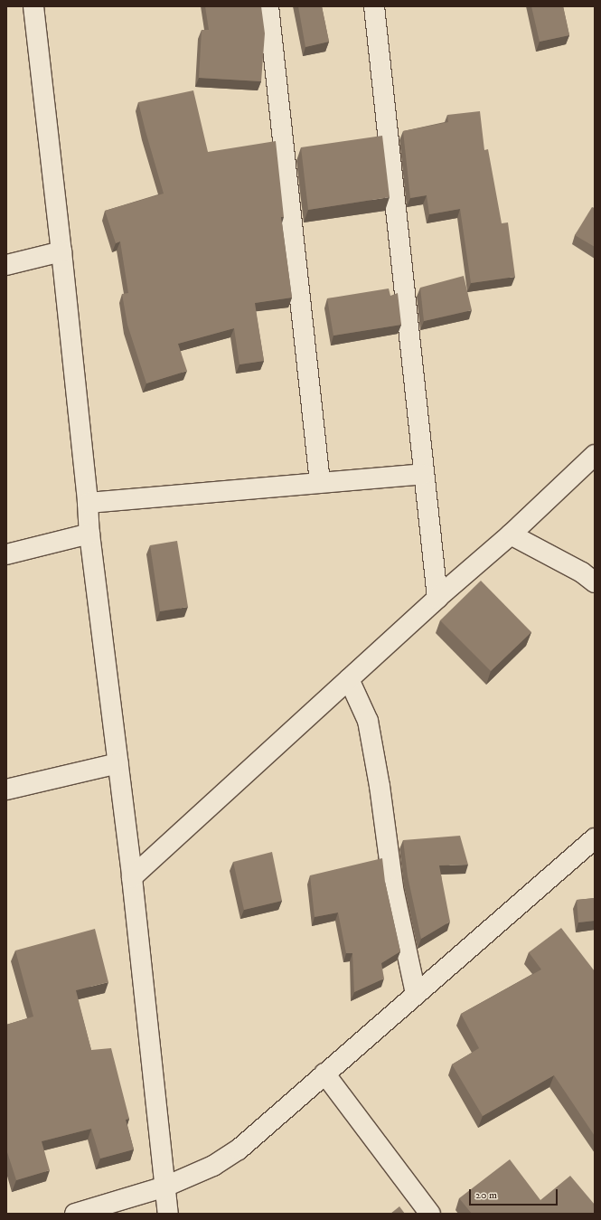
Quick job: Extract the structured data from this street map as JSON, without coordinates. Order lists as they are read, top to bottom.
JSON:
{
  "scale_bar": "20 m"
}
